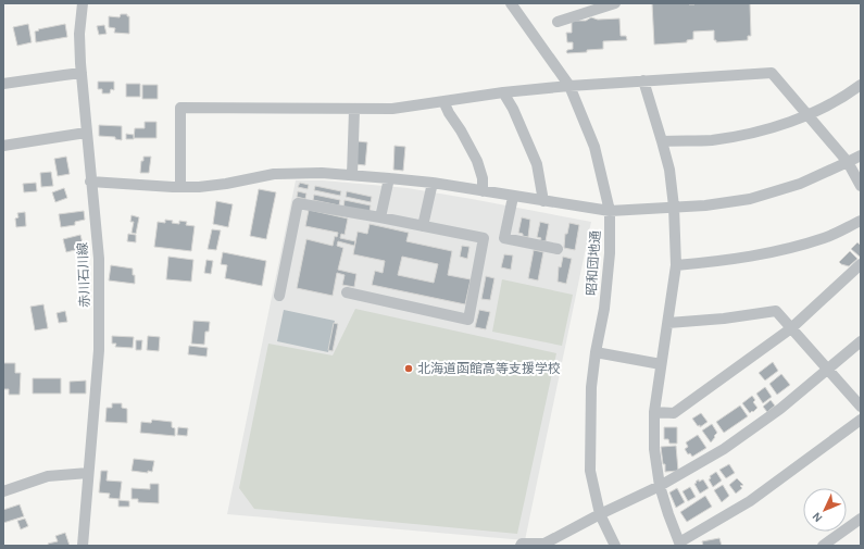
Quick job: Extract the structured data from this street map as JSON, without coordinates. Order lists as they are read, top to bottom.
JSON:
{
  "streets": {
    "street": ["昭和団地通", "赤川石川線"]
  },
  "places": ["北海道函館高等支援学校"],
  "north": "bottom left"
}
